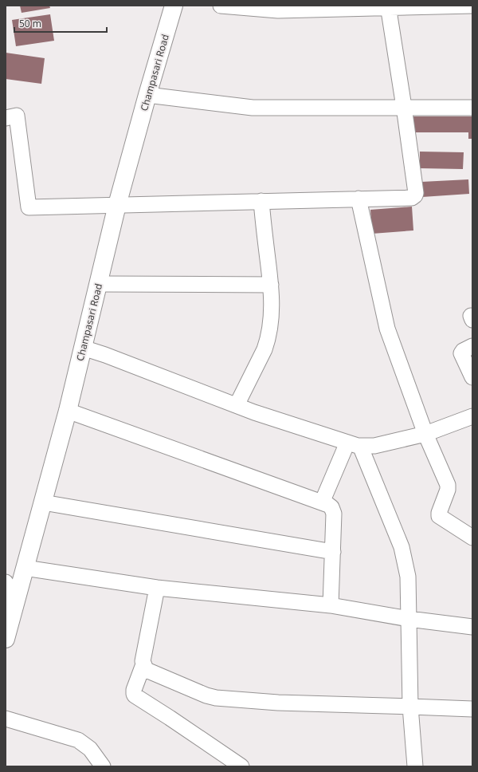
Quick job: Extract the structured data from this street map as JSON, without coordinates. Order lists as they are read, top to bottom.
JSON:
{
  "streets": {
    "main road": ["Champasari Road"]
  },
  "scale_bar": "50 m"
}
